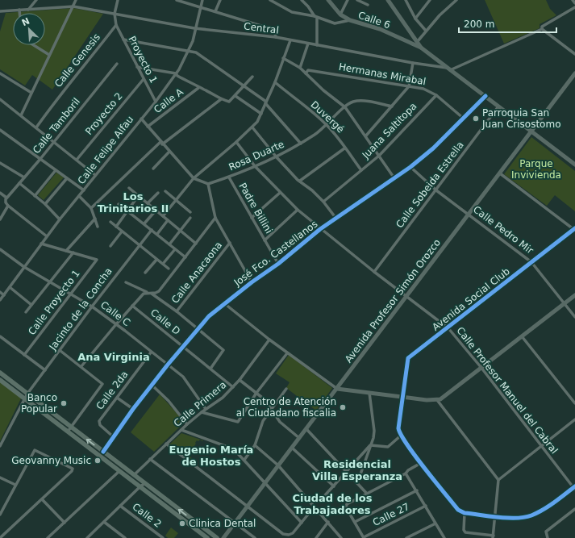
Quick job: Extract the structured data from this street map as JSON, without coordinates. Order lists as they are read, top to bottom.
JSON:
{
  "streets": {
    "street": [
      "Calle 6",
      "Central",
      "Proyecto 1",
      "Calle Genesis",
      "Hermanas Mirabal",
      "Calle A",
      "Proyecto 2",
      "Duvergé",
      "Calle Tamboril",
      "Juana Saltitopa",
      "Calle Felipe Alfau",
      "Rosa Duarte",
      "Calle Sobeida Estrella",
      "Padre Billini",
      "Calle Pedro Mir",
      "José Fco. Castellanos",
      "Calle Anacaona",
      "Avenida Social Club",
      "Avenida Profesor Simón Orozco",
      "Calle Proyecto 1",
      "Jacinto de la Concha",
      "Calle C",
      "Calle D",
      "Calle 2da",
      "Calle Profesor Manuel del Cabral",
      "Calle Primera",
      "Calle 27",
      "Calle 2"
    ]
  },
  "crossings": [
    ["Central", "Calle Felipe Alfau"],
    ["Proyecto 1", "Calle Genesis"],
    ["Proyecto 1", "Proyecto 2"],
    ["Proyecto 1", "Calle Felipe Alfau"],
    ["Hermanas Mirabal", "Juana Saltitopa"],
    ["Hermanas Mirabal", "José Fco. Castellanos"],
    ["Duvergé", "Juana Saltitopa"],
    ["Duvergé", "Rosa Duarte"],
    ["Calle Felipe Alfau", "Calle C"],
    ["Rosa Duarte", "Padre Billini"],
    ["Rosa Duarte", "Calle Profesor Manuel del Cabral"],
    ["Calle Sobeida Estrella", "Calle Pedro Mir"],
    ["Calle Sobeida Estrella", "Calle Profesor Manuel del Cabral"],
    ["Padre Billini", "José Fco. Castellanos"],
    ["Calle Pedro Mir", "José Fco. Castellanos"],
    ["Calle Pedro Mir", "Avenida Social Club"],
    ["Calle Pedro Mir", "Avenida Profesor Simón Orozco"],
    ["José Fco. Castellanos", "Calle C"],
    ["José Fco. Castellanos", "Calle D"],
    ["José Fco. Castellanos", "Calle 2da"],
    ["José Fco. Castellanos", "Calle Profesor Manuel del Cabral"],
    ["Avenida Social Club", "Calle Profesor Manuel del Cabral"],
    ["Avenida Profesor Simón Orozco", "Calle Profesor Manuel del Cabral"],
    ["Calle Proyecto 1", "Calle C"],
    ["Jacinto de la Concha", "Calle C"],
    ["Calle C", "Calle 2da"],
    ["Calle C", "Calle Primera"],
    ["Calle D", "Calle Primera"]
  ],
  "districts": [
    "Los Trinitarios II",
    "Ana Virginia",
    "Eugenio María de Hostos",
    "Residencial Villa Esperanza",
    "Ciudad de los Trabajadores"
  ],
  "parks": ["Parque Invivienda"],
  "places": [
    "Parroquia San Juan Crisostomo",
    "Banco Popular",
    "Centro de Atención al Ciudadano fiscalia",
    "Geovanny Music",
    "Clinica Dental"
  ],
  "scale_bar": "200 m",
  "north": "top left"
}
